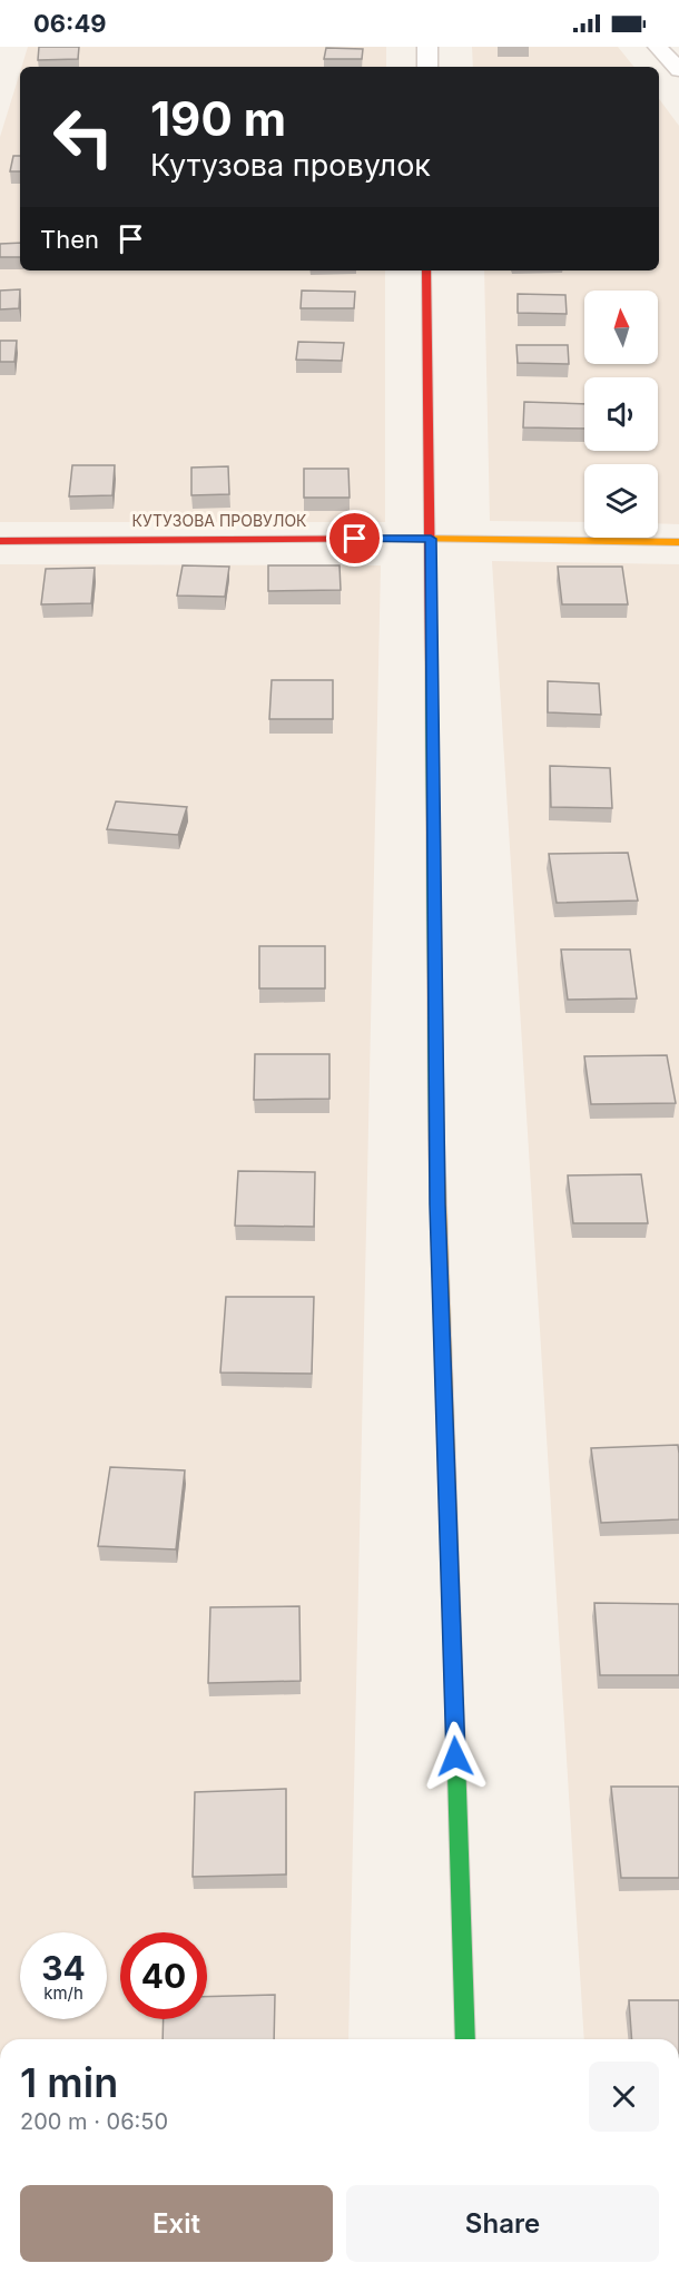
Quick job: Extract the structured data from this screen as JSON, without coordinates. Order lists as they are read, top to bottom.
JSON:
{
  "streets": {
    "street": ["КУТУЗОВА ПРОВУЛОК"]
  },
  "north": "top",
  "page": {
    "status": "06:49",
    "turn": ["190 m", "Кутузова провулок"],
    "then": "Then",
    "speed": "34 km/h",
    "limit": "40",
    "heading": ["1 min", "200 m · 06:50"],
    "buttons": ["Exit", "Share"]
  }
}
